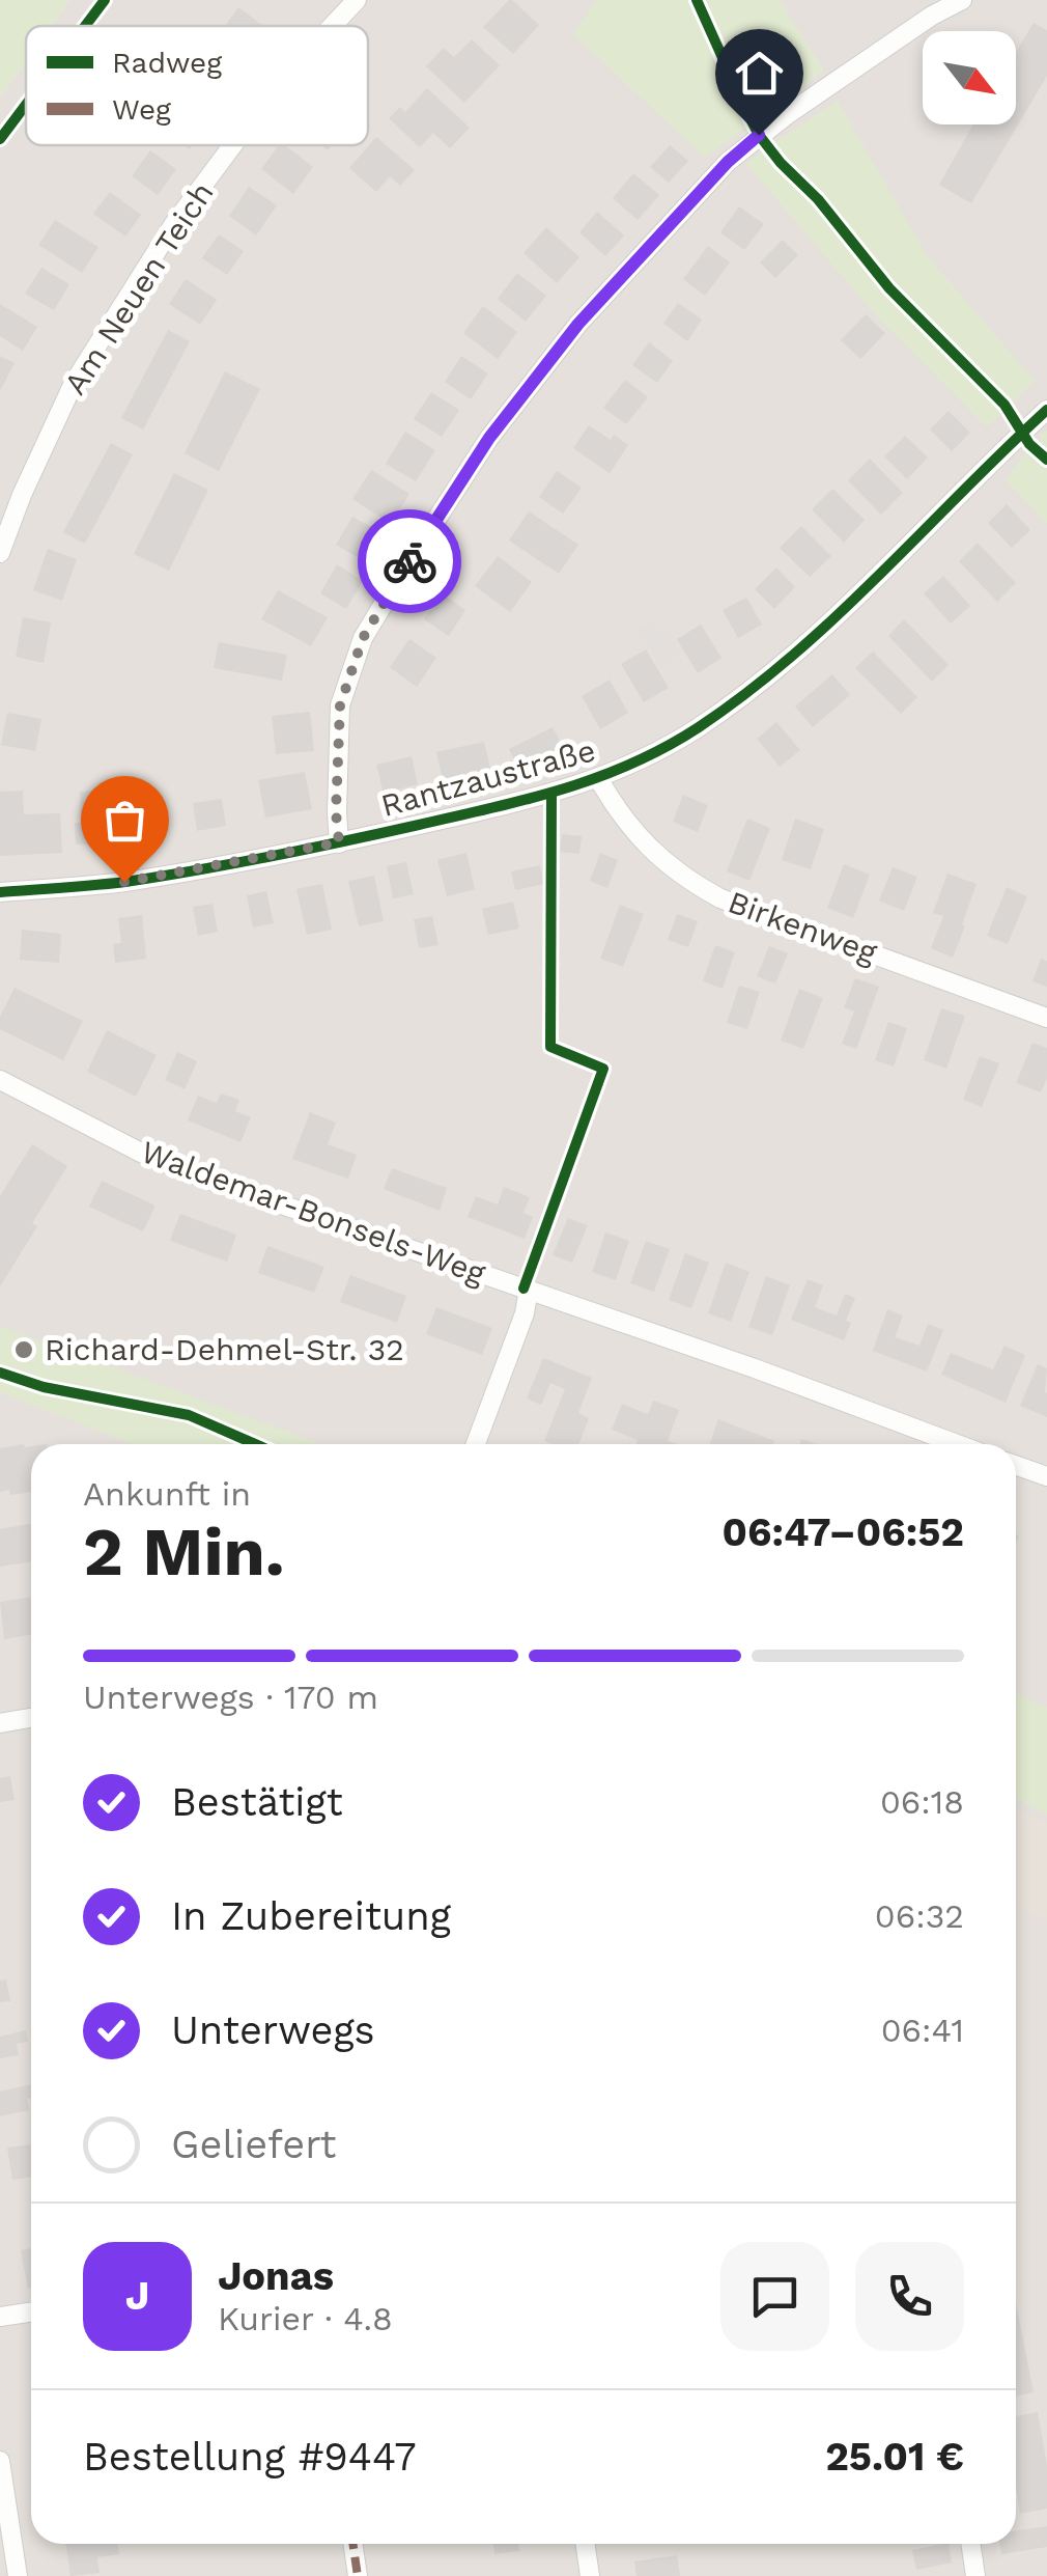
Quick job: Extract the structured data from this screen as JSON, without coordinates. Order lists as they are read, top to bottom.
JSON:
{
  "streets": {
    "street": [
      "Am Neuen Teich",
      "Rantzaustraße",
      "Birkenweg",
      "Waldemar-Bonsels-Weg"
    ]
  },
  "crossings": [
    ["Rantzaustraße", "Birkenweg"]
  ],
  "places": ["Richard-Dehmel-Str. 32"],
  "legend": ["Radweg", "Weg"],
  "north": "bottom right",
  "page": {
    "heading": ["2 Min.", "Ankunft in", "06:47–06:52"],
    "panel": [
      "Jonas",
      "Kurier · 4.8",
      "Bestellung #9447",
      "25.01 €"
    ],
    "bar": "Unterwegs · 170 m",
    "list": [
      ["Bestätigt", "06:18"],
      ["In Zubereitung", "06:32"],
      ["Unterwegs", "06:41"],
      "Geliefert"
    ],
    "round": "J"
  }
}
